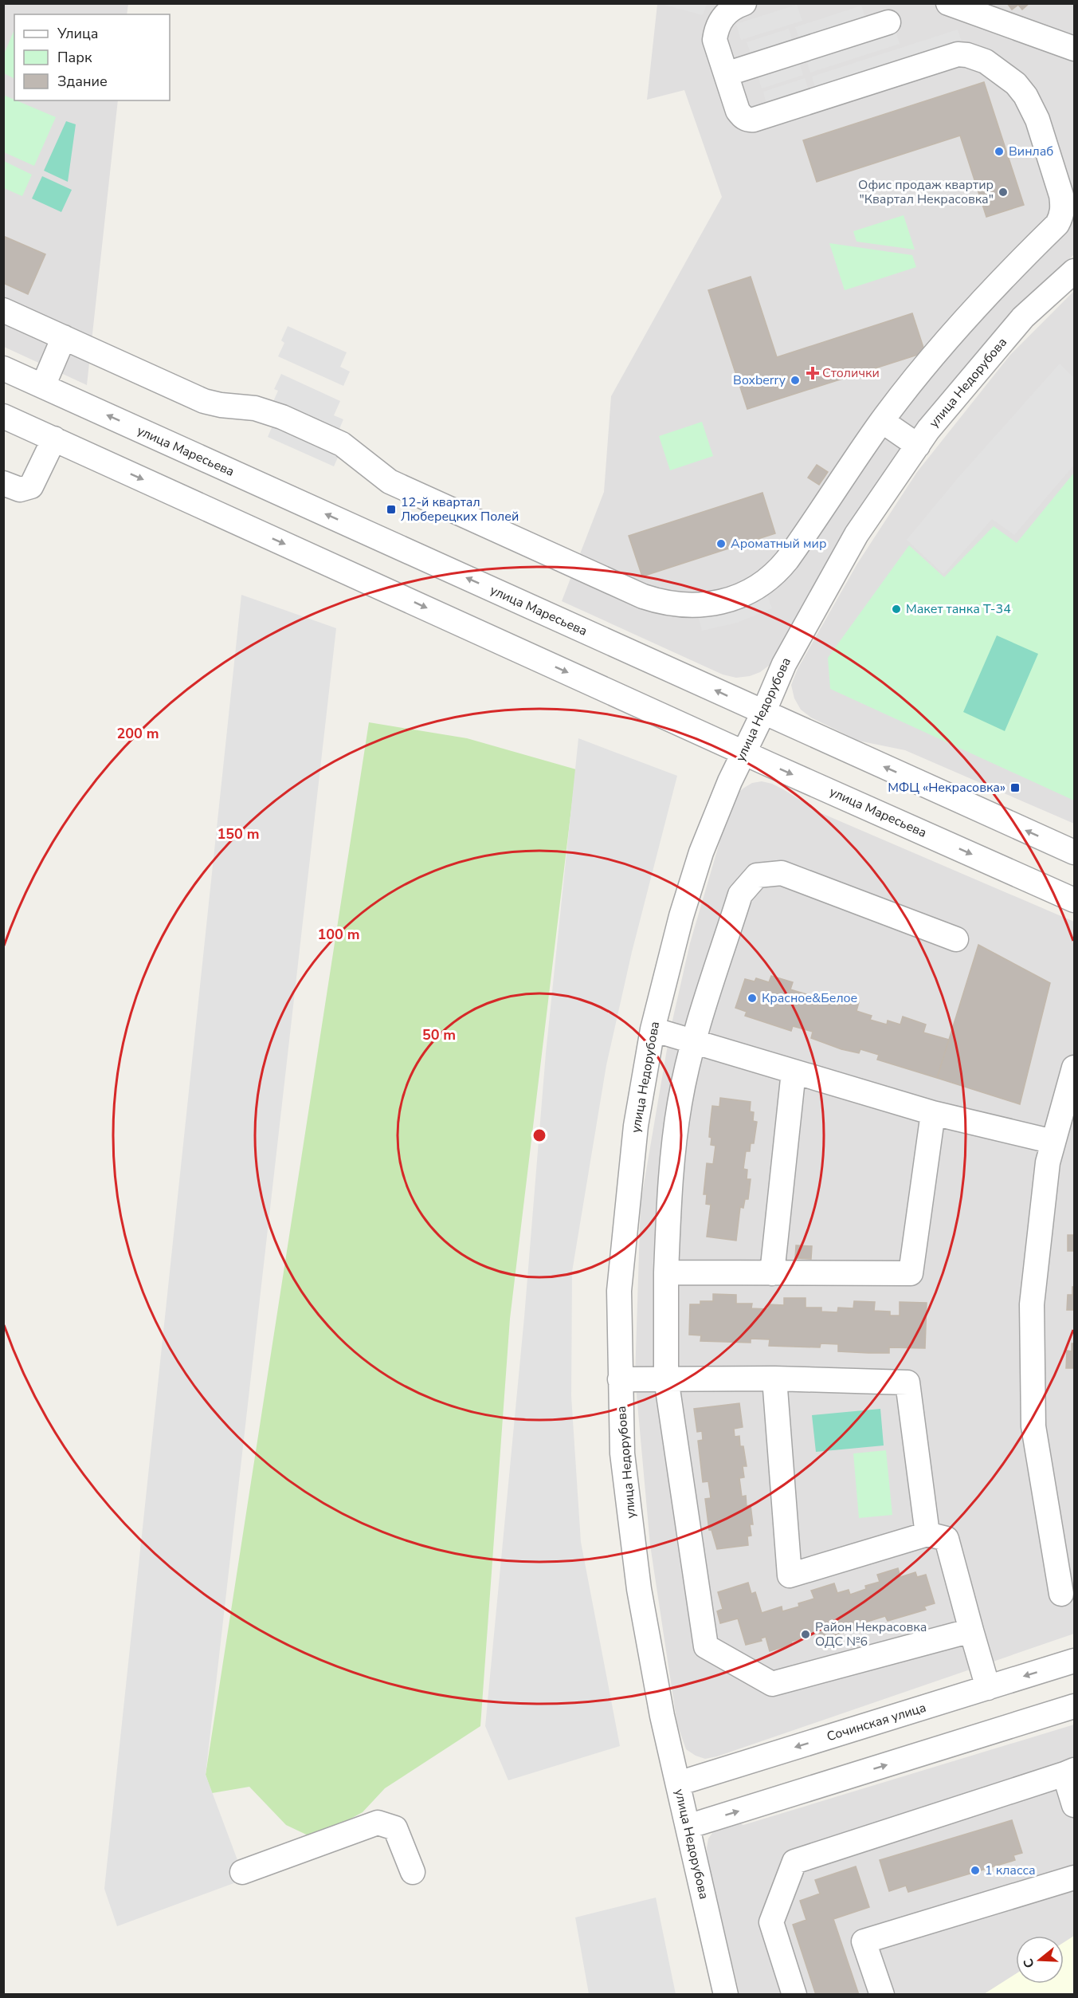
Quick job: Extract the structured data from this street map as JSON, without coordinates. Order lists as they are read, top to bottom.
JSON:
{
  "streets": {
    "street": ["улица Недорубова", "улица Маресьева", "Сочинская улица"]
  },
  "crossings": [
    ["улица Недорубова", "улица Маресьева"],
    ["улица Недорубова", "Сочинская улица"]
  ],
  "places": {
    "other": [
      "Винлаб",
      "Офис продаж квартир \"Квартал Некрасовка\"",
      "Boxberry",
      "Ароматный мир",
      "Макет танка Т-34",
      "Красное&Белое",
      "Район Некрасовка ОДС №6",
      "1 класса"
    ],
    "health": ["Столички"],
    "transit": ["12-й квартал Люберецких Полей", "МФЦ «Некрасовка»"]
  },
  "legend": ["Улица", "Парк", "Здание"],
  "north": "left",
  "rings": [
    "200 m",
    "150 m",
    "100 m",
    "50 m"
  ]
}
